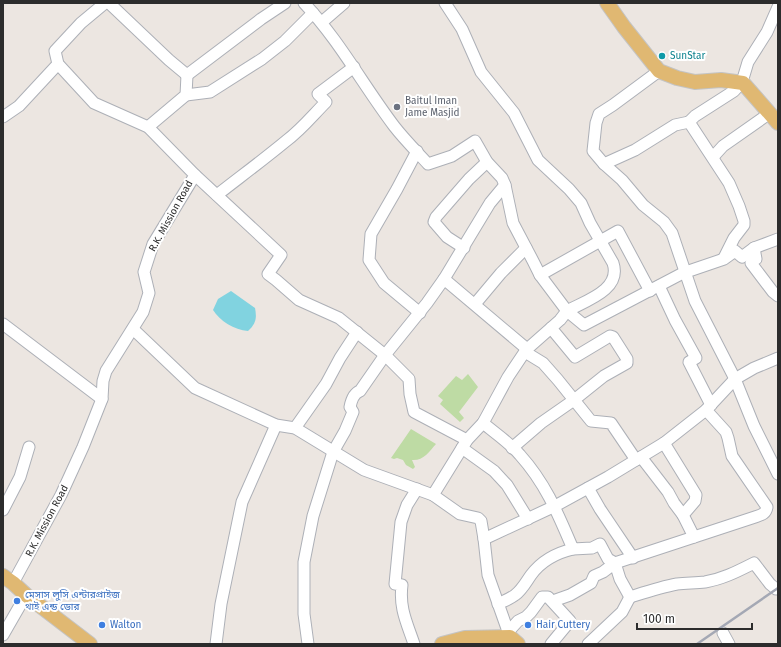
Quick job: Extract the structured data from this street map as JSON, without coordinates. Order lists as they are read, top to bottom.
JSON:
{
  "streets": {
    "street": ["R.K. Mission Road"]
  },
  "places": [
    "SunStar",
    "Baitul Iman Jame Masjid",
    "মেসাস লুসি এন্টারপ্রাইজ থাই এন্ড ডোর",
    "Walton",
    "Hair Cuttery"
  ],
  "scale_bar": "100 m"
}
